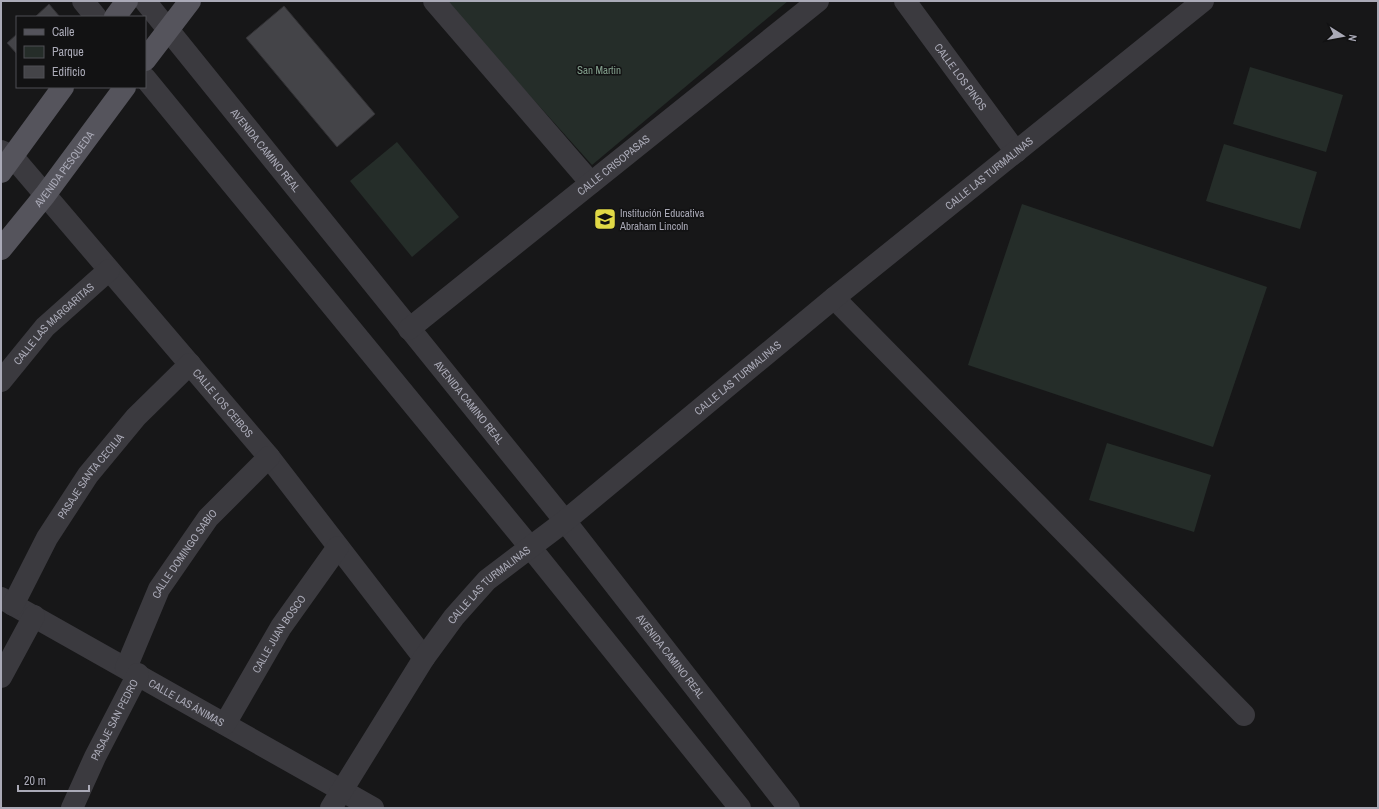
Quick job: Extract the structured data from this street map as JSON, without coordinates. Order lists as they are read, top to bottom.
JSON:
{
  "streets": {
    "main road": ["AVENIDA PESQUEDA"],
    "street": [
      "CALLE LOS PINOS",
      "AVENIDA CAMINO REAL",
      "CALLE CRISOPASAS",
      "CALLE LAS TURMALINAS",
      "CALLE LAS MARGARITAS",
      "CALLE LOS CEIBOS",
      "PASAJE SANTA CECILIA",
      "CALLE DOMINGO SABIO",
      "CALLE JUAN BOSCO",
      "CALLE LAS ÁNIMAS",
      "PASAJE SAN PEDRO"
    ]
  },
  "crossings": [
    ["CALLE LOS PINOS", "CALLE LAS TURMALINAS"],
    ["AVENIDA CAMINO REAL", "CALLE CRISOPASAS"],
    ["AVENIDA CAMINO REAL", "CALLE LAS TURMALINAS"],
    ["AVENIDA PESQUEDA", "CALLE LOS CEIBOS"],
    ["CALLE LAS TURMALINAS", "CALLE LOS CEIBOS"],
    ["CALLE LAS TURMALINAS", "CALLE LAS ÁNIMAS"],
    ["CALLE LAS MARGARITAS", "CALLE LOS CEIBOS"],
    ["CALLE LOS CEIBOS", "PASAJE SANTA CECILIA"],
    ["CALLE LOS CEIBOS", "CALLE DOMINGO SABIO"],
    ["CALLE LOS CEIBOS", "CALLE JUAN BOSCO"],
    ["PASAJE SANTA CECILIA", "CALLE LAS ÁNIMAS"],
    ["CALLE DOMINGO SABIO", "CALLE LAS ÁNIMAS"],
    ["CALLE DOMINGO SABIO", "PASAJE SAN PEDRO"],
    ["CALLE JUAN BOSCO", "CALLE LAS ÁNIMAS"],
    ["CALLE LAS ÁNIMAS", "PASAJE SAN PEDRO"]
  ],
  "parks": ["San Martin"],
  "places": {
    "school or university": ["Institución Educativa Abraham Lincoln"]
  },
  "legend": ["Calle", "Parque", "Edificio"],
  "scale_bar": "20 m",
  "north": "right"
}
